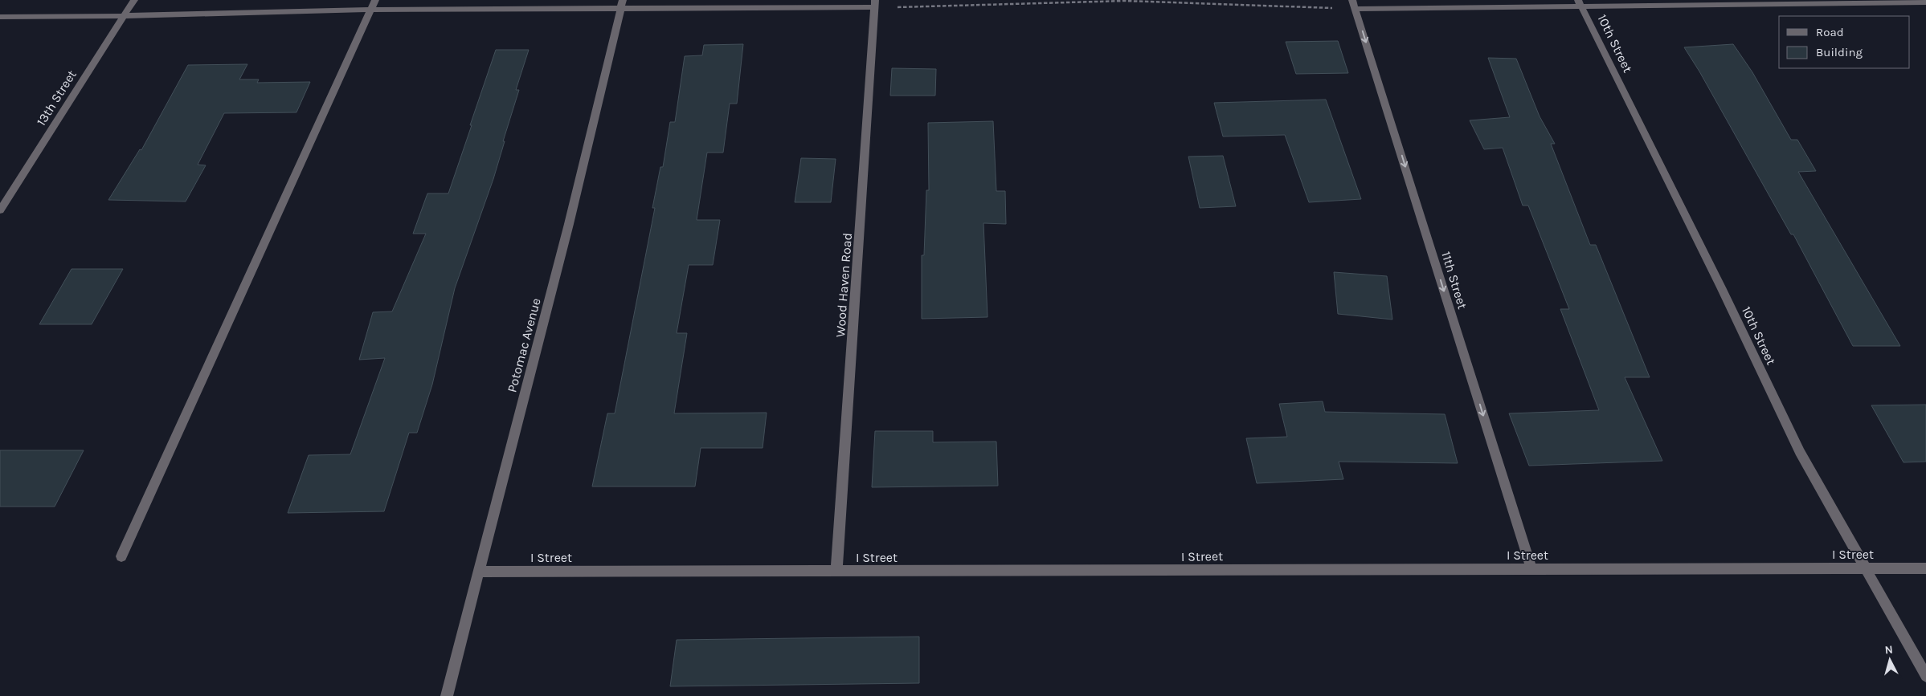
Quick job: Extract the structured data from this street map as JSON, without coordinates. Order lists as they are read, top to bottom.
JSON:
{
  "streets": {
    "street": [
      "10th Street",
      "13th Street",
      "11th Street",
      "Wood Haven Road",
      "Potomac Avenue",
      "I Street"
    ]
  },
  "crossings": [
    ["10th Street", "I Street"],
    ["11th Street", "I Street"],
    ["Wood Haven Road", "I Street"],
    ["Potomac Avenue", "I Street"]
  ],
  "one_way": ["11th Street"],
  "legend": ["Road", "Building"],
  "north": "top"
}
